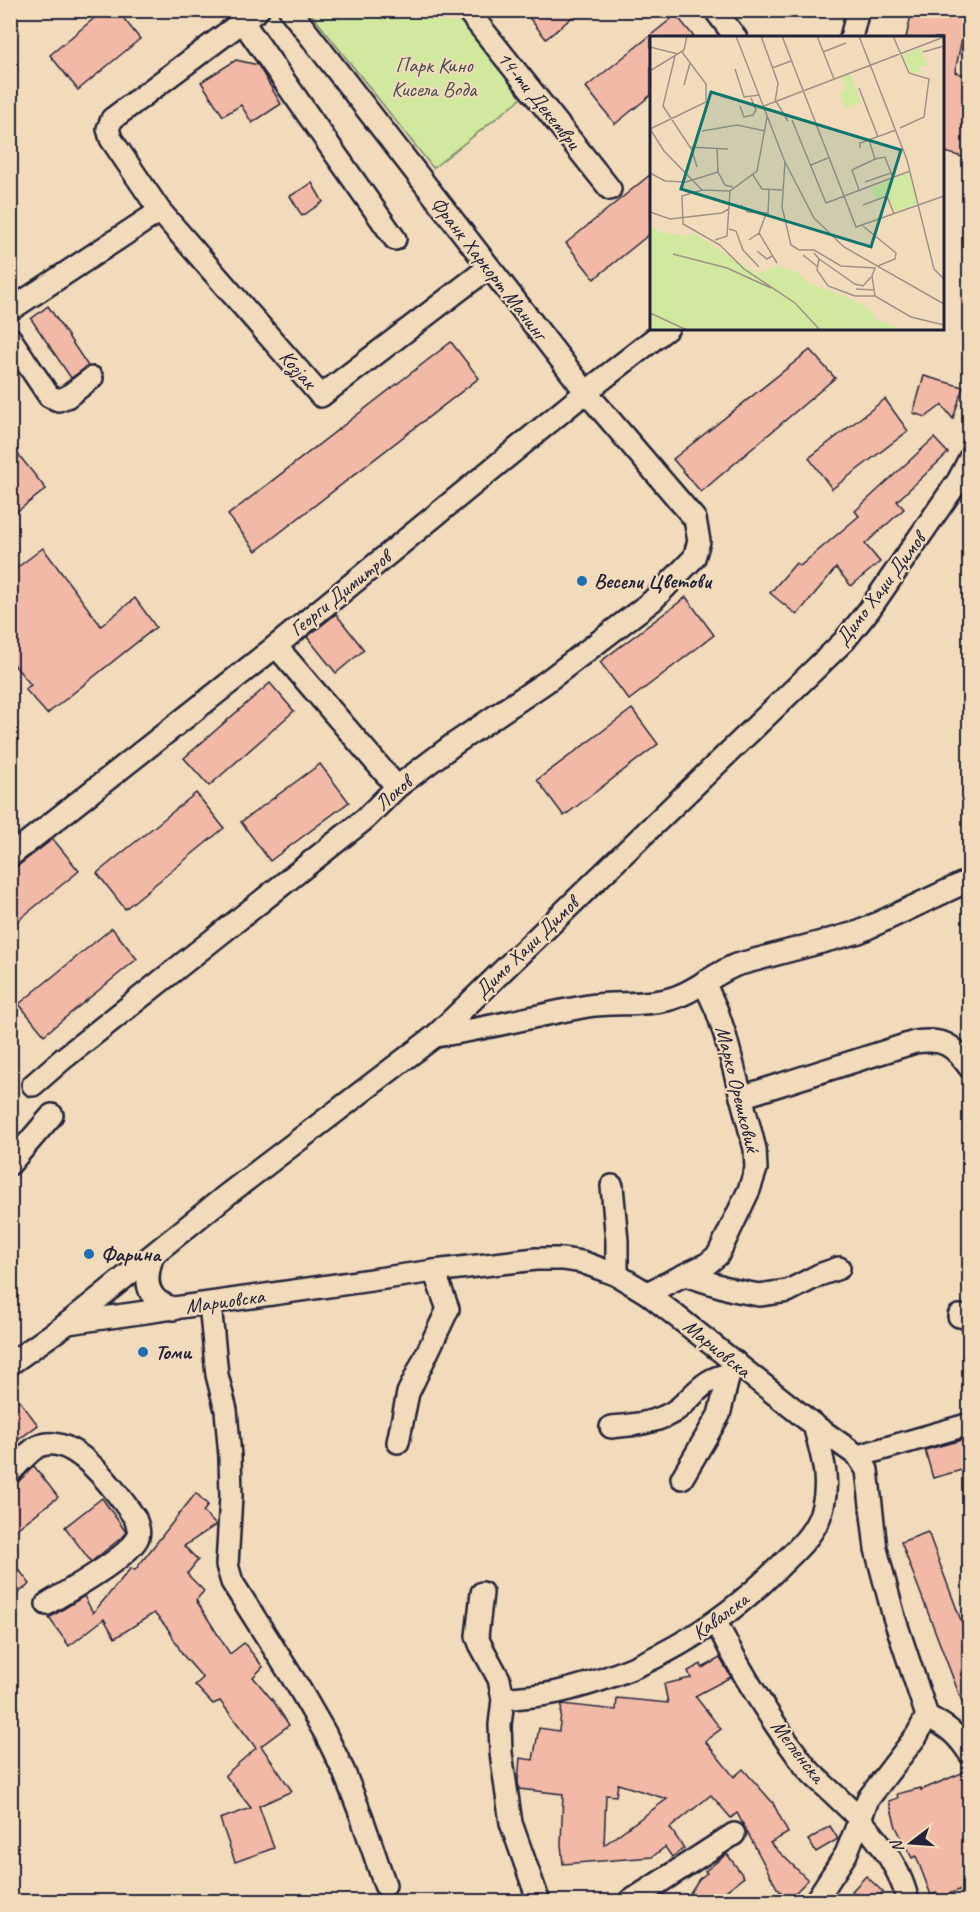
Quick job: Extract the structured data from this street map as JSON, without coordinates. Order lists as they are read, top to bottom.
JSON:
{
  "streets": {
    "street": [
      "14-ти Декември",
      "Франк Харкорт Манинг",
      "Козјак",
      "Димо Хаџи Димов",
      "Георги Димитров",
      "Локов",
      "Марко Орешковиќ",
      "Мариовска",
      "Кавалска",
      "Мегленска"
    ]
  },
  "crossings": [
    ["Франк Харкорт Манинг", "Козјак"],
    ["Франк Харкорт Манинг", "Георги Димитров"],
    ["Франк Харкорт Манинг", "Локов"],
    ["Димо Хаџи Димов", "Мариовска"],
    ["Марко Орешковиќ", "Мариовска"],
    ["Мариовска", "Кавалска"],
    ["Кавалска", "Мегленска"]
  ],
  "parks": ["Парк Кино Кисела Вода"],
  "places": ["Весели Цветови", "Фарина", "Томи"],
  "north": "left"
}
